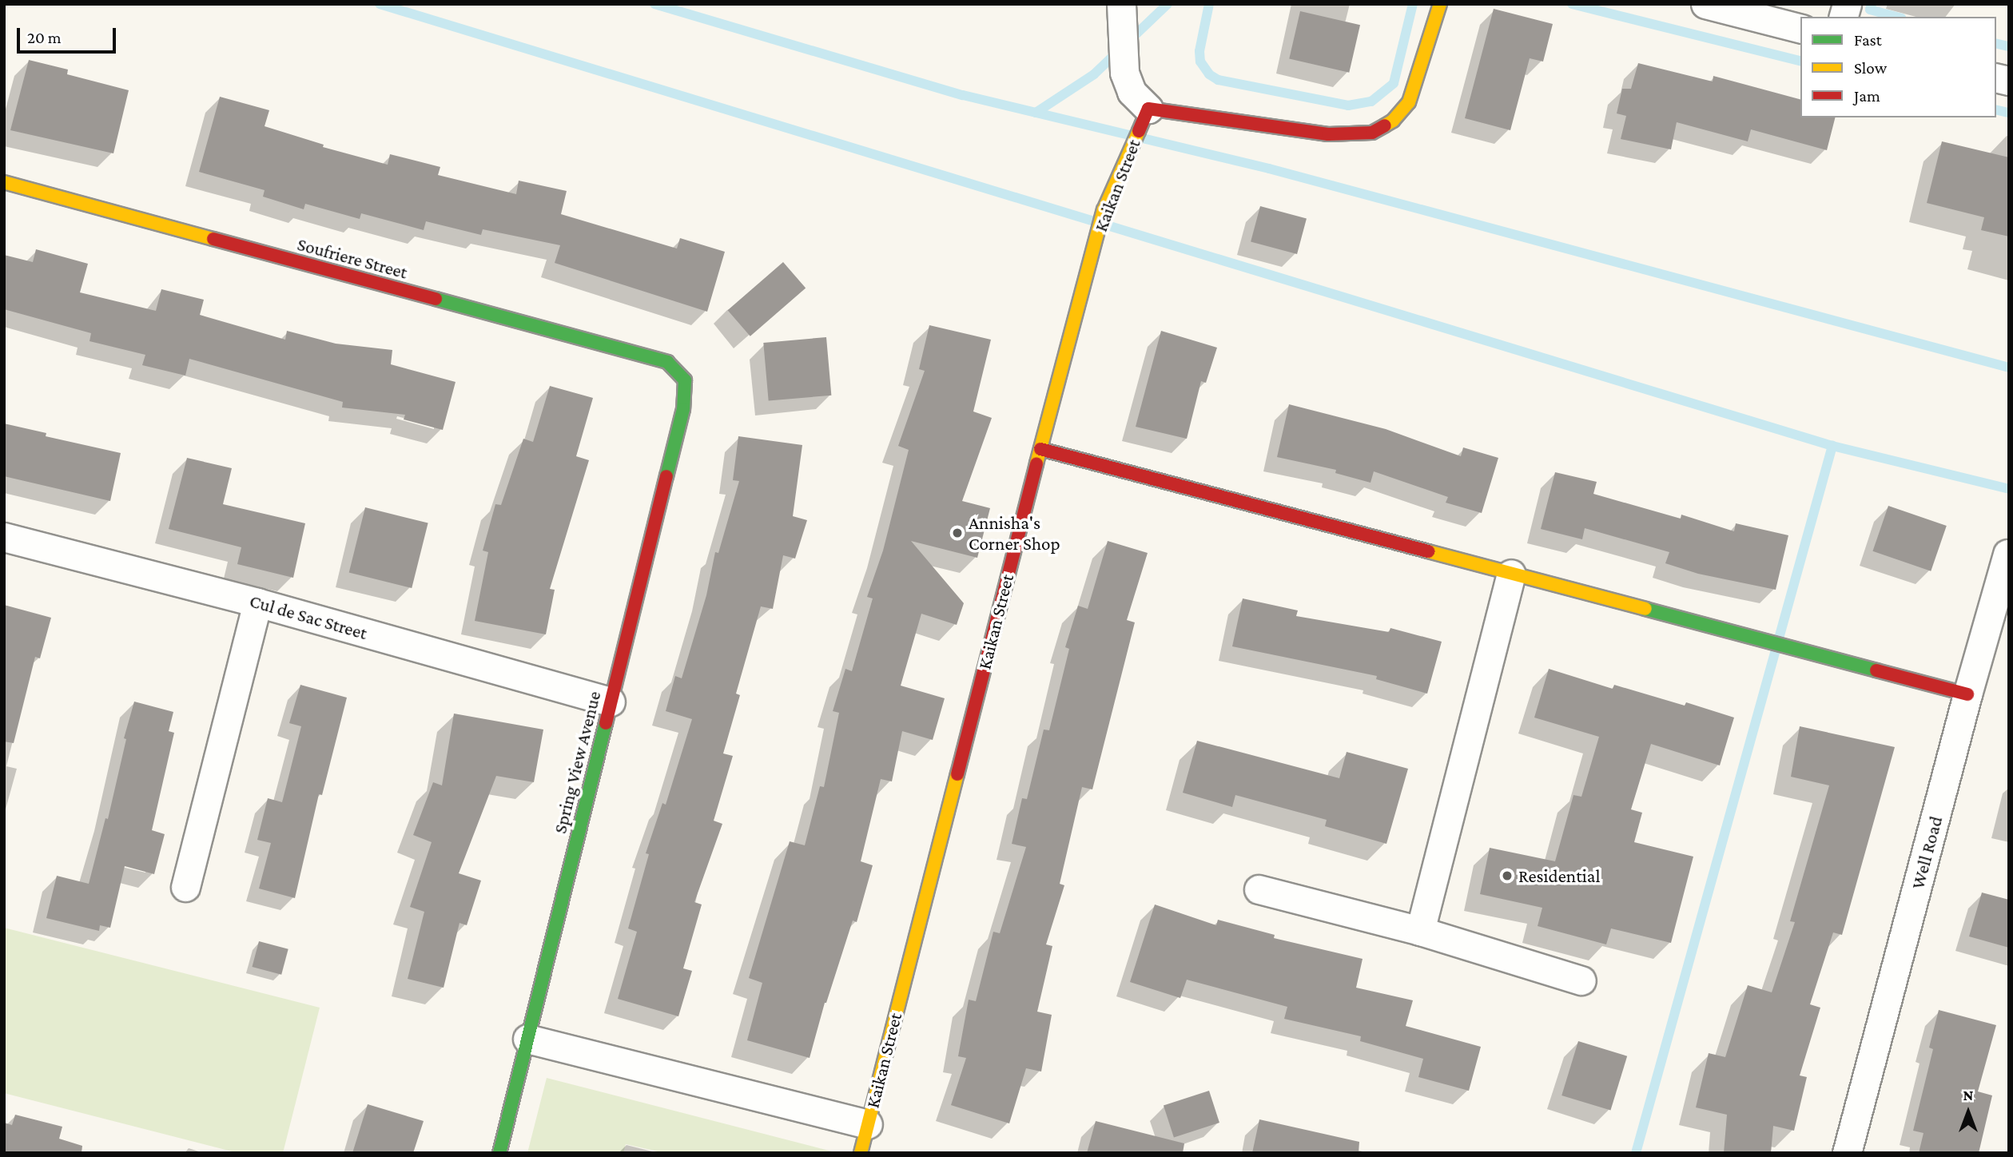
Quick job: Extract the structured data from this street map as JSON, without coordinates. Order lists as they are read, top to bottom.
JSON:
{
  "streets": {
    "street": [
      "Kaikan Street",
      "Soufriere Street",
      "Cul de Sac Street",
      "Spring View Avenue",
      "Well Road"
    ]
  },
  "crossings": [
    ["Soufriere Street", "Spring View Avenue"],
    ["Cul de Sac Street", "Spring View Avenue"]
  ],
  "places": ["Annisha's Corner Shop", "Residential"],
  "legend": ["Fast", "Slow", "Jam"],
  "scale_bar": "20 m",
  "north": "top"
}
